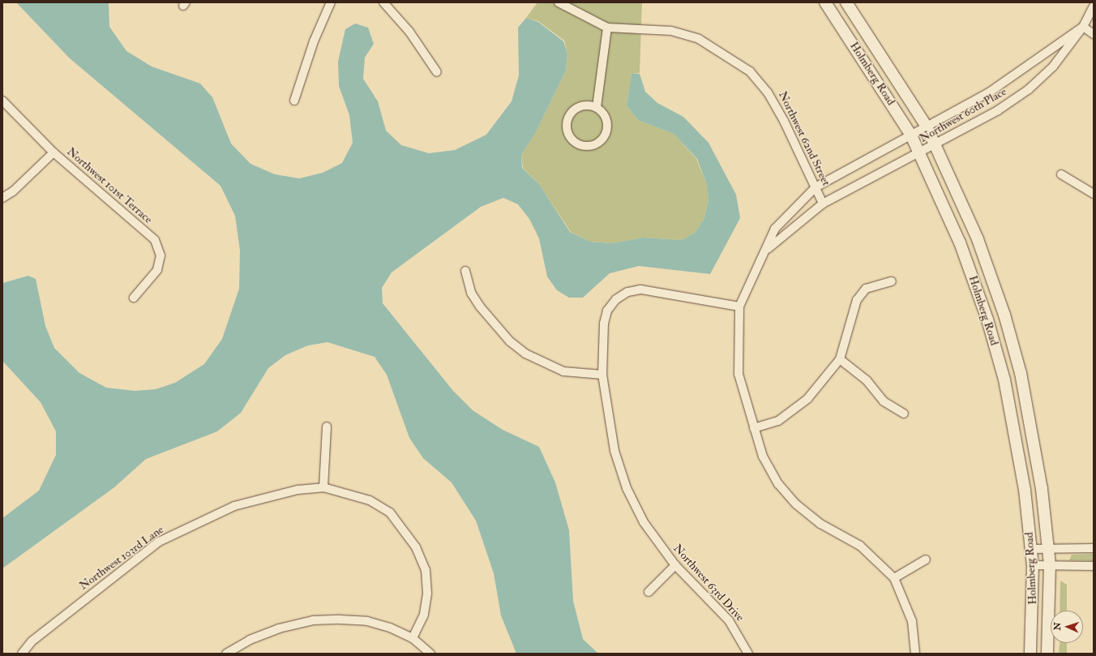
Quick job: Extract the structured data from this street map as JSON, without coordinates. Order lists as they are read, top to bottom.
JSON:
{
  "streets": {
    "street": [
      "Holmberg Road",
      "Northwest 60th Place",
      "Northwest 62nd Street",
      "Northwest 101st Terrace",
      "Northwest 103rd Lane",
      "Northwest 63rd Drive"
    ]
  },
  "crossings": [
    ["Holmberg Road", "Northwest 60th Place"],
    ["Northwest 60th Place", "Northwest 62nd Street"],
    ["Northwest 60th Place", "Northwest 63rd Drive"]
  ],
  "north": "left"
}
